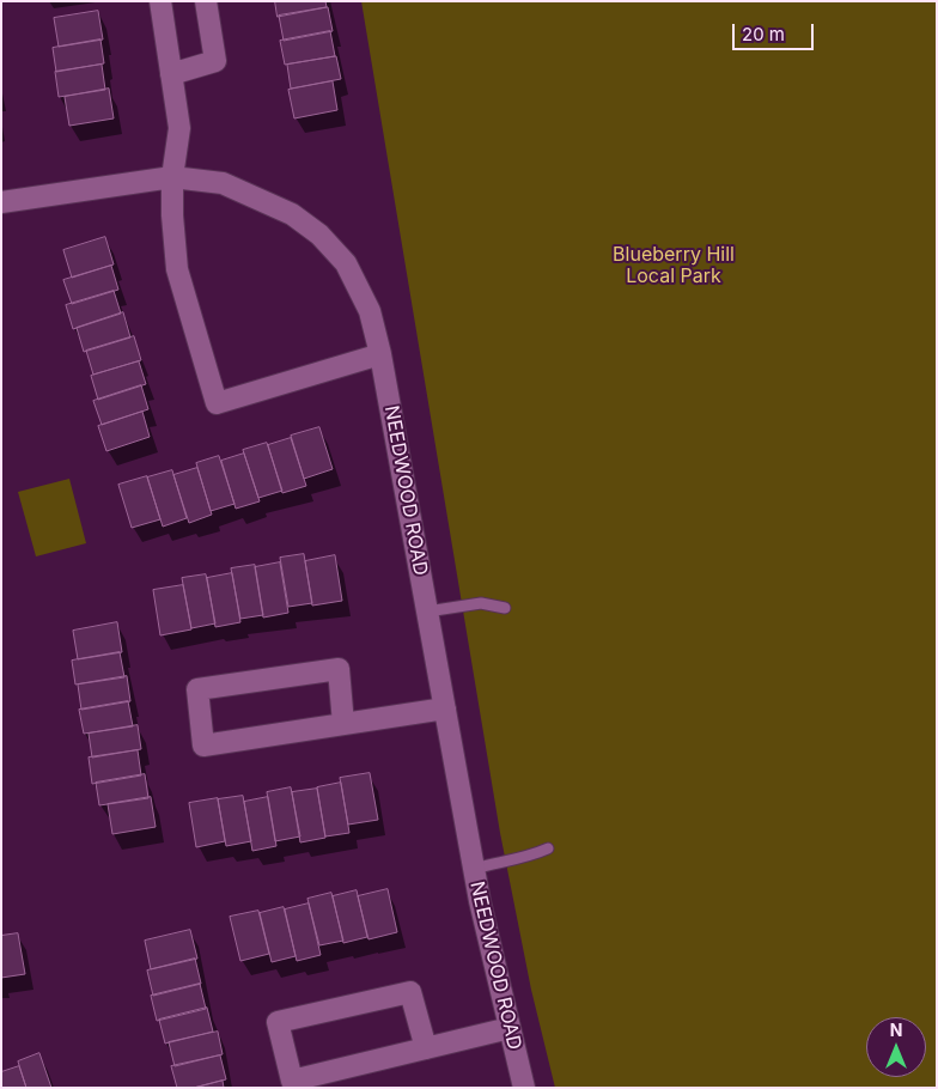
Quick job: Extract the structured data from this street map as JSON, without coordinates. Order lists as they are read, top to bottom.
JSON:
{
  "streets": {
    "street": ["NEEDWOOD ROAD"]
  },
  "parks": ["Blueberry Hill Local Park"],
  "scale_bar": "20 m",
  "north": "top"
}
